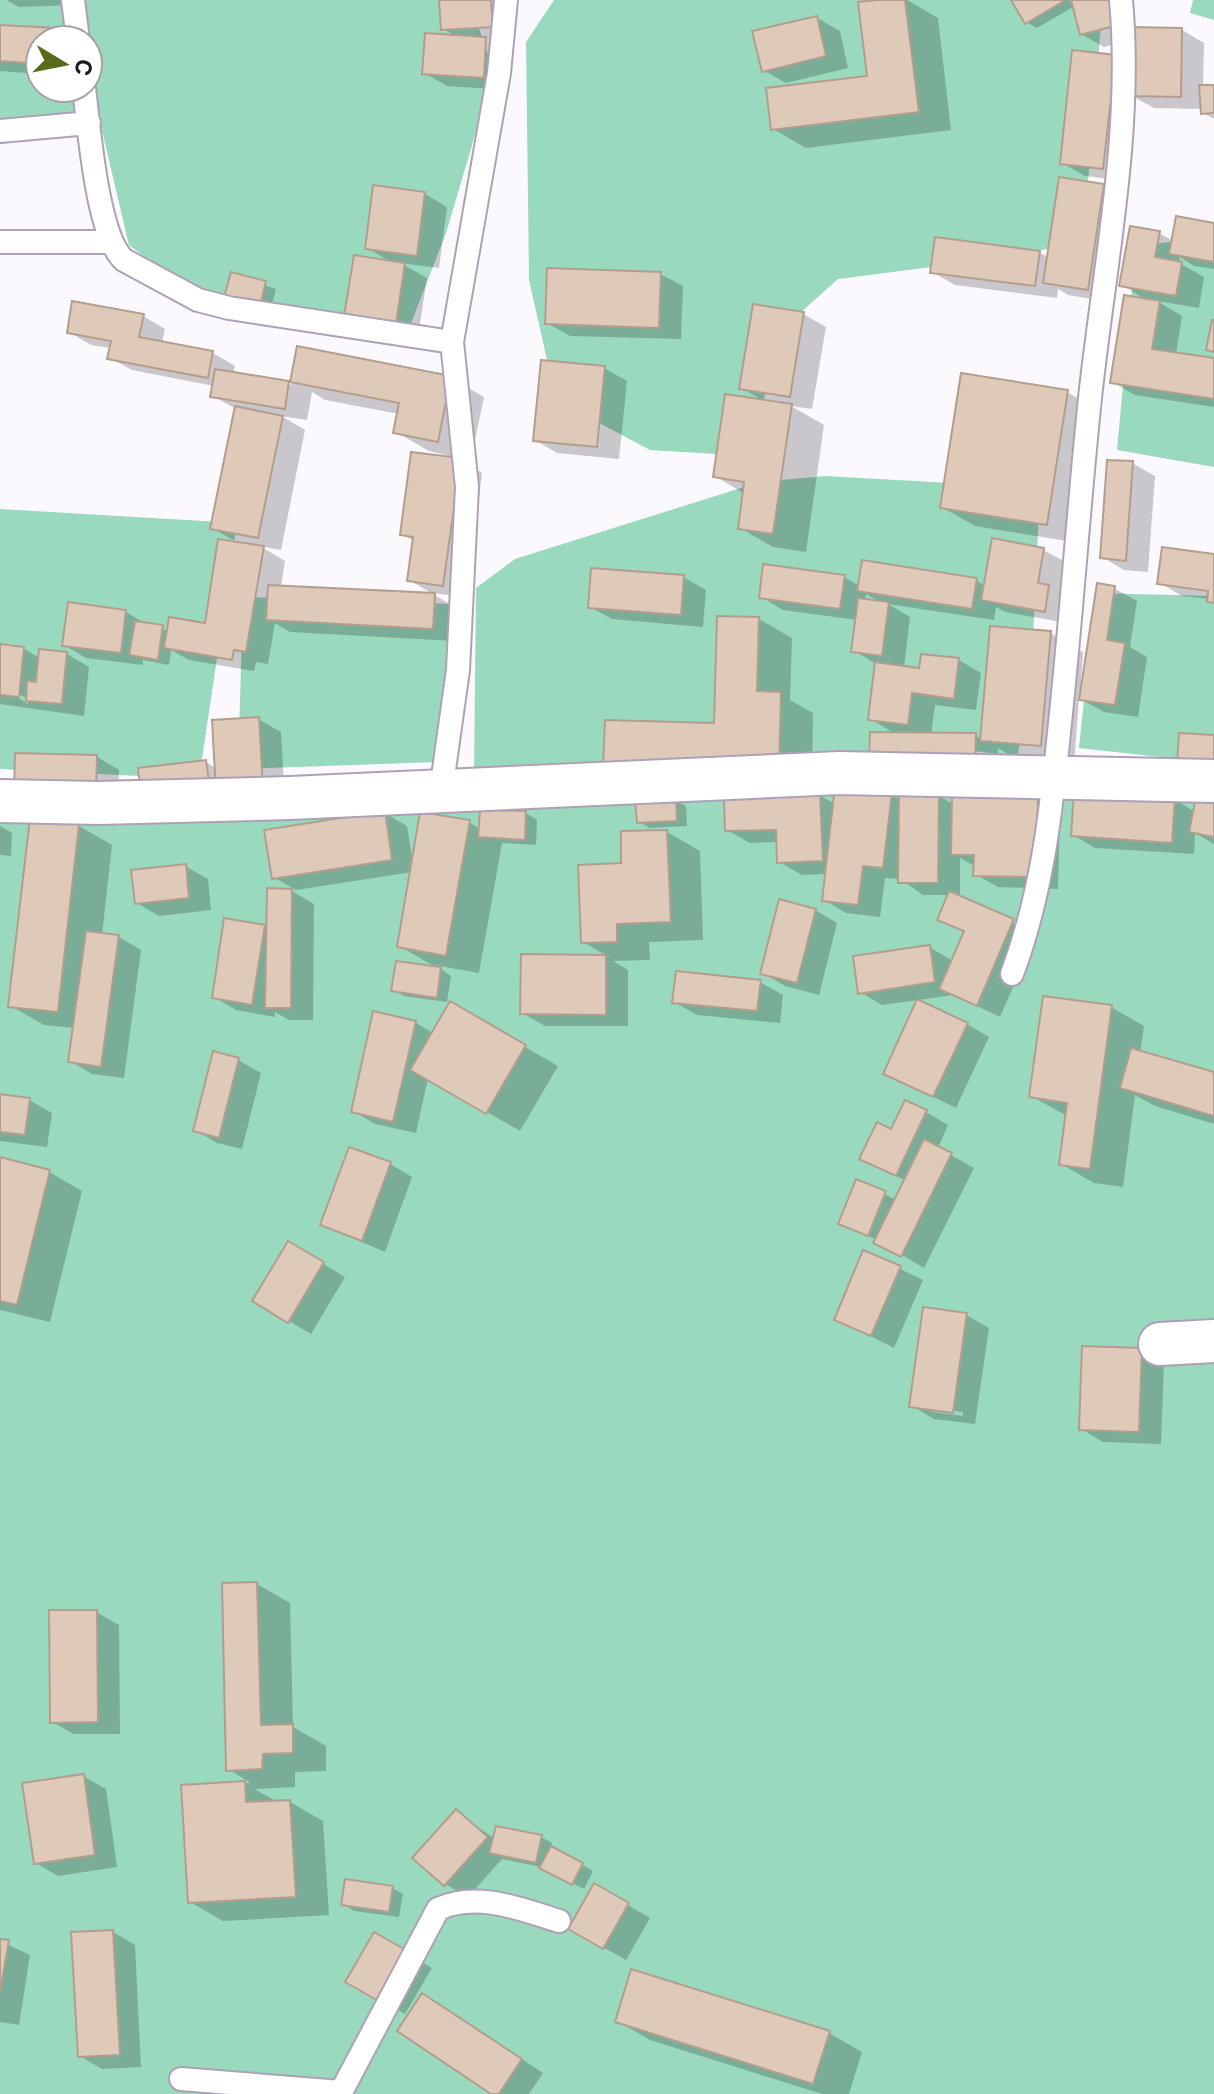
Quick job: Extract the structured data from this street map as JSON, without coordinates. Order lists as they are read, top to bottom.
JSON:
{
  "north": "right"
}
